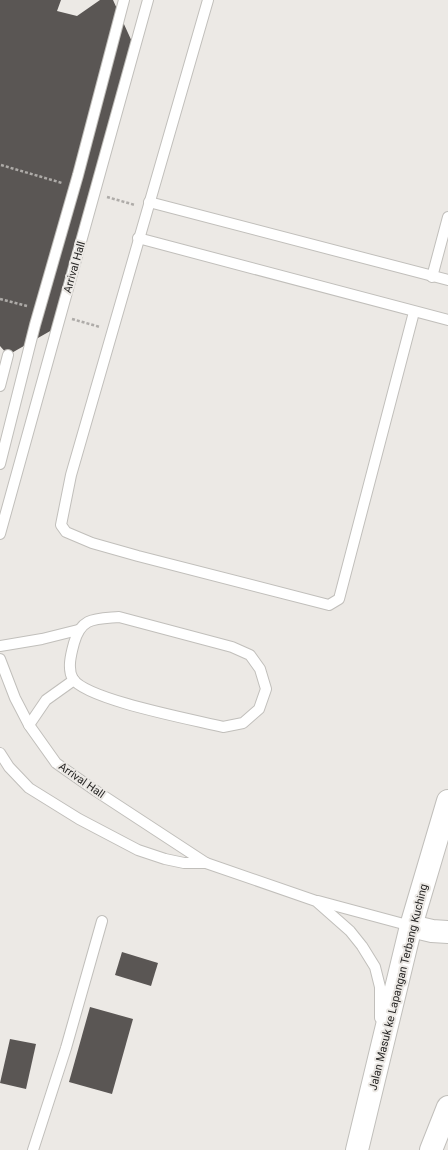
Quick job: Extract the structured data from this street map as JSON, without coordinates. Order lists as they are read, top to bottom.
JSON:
{
  "streets": {
    "highway": ["Jalan Masuk ke Lapangan Terbang Kuching"],
    "lane": ["Arrival Hall"]
  }
}
